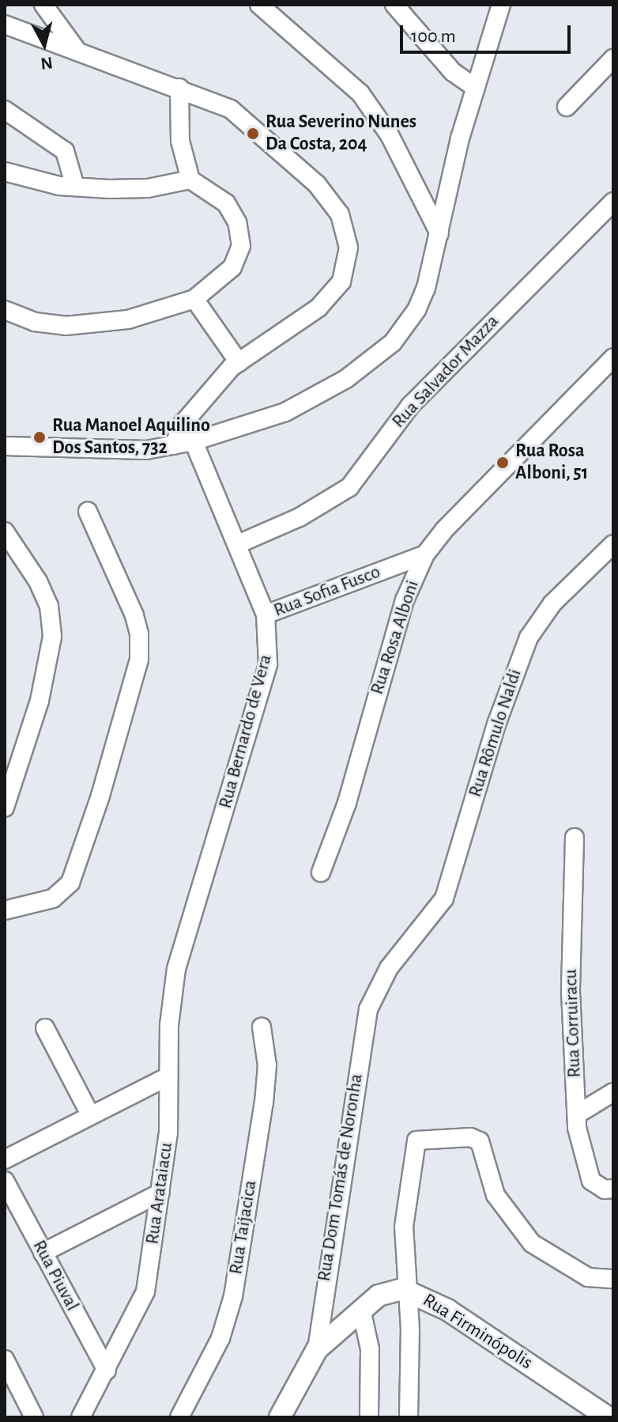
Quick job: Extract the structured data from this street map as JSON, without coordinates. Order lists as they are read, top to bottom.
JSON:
{
  "streets": {
    "main road": ["Rua Dom Tomás de Noronha", "Rua Firminópolis"],
    "street": [
      "Rua Salvador Mazza",
      "Rua Sofia Fusco",
      "Rua Rosa Alboni",
      "Rua Bernardo de Vera",
      "Rua Rômulo Naldi",
      "Rua Corruiracu",
      "Rua Arataiacu",
      "Rua Taijacica",
      "Rua Piuval"
    ]
  },
  "crossings": [
    ["Rua Salvador Mazza", "Rua Bernardo de Vera"],
    ["Rua Sofia Fusco", "Rua Rosa Alboni"],
    ["Rua Sofia Fusco", "Rua Bernardo de Vera"],
    ["Rua Bernardo de Vera", "Rua Arataiacu"],
    ["Rua Rômulo Naldi", "Rua Dom Tomás de Noronha"],
    ["Rua Dom Tomás de Noronha", "Rua Firminópolis"],
    ["Rua Arataiacu", "Rua Piuval"]
  ],
  "places": ["Rua Severino Nunes Da Costa, 204", "Rua Manoel Aquilino Dos Santos, 732", "Rua Rosa Alboni, 51"],
  "scale_bar": "100 m",
  "north": "bottom"
}
